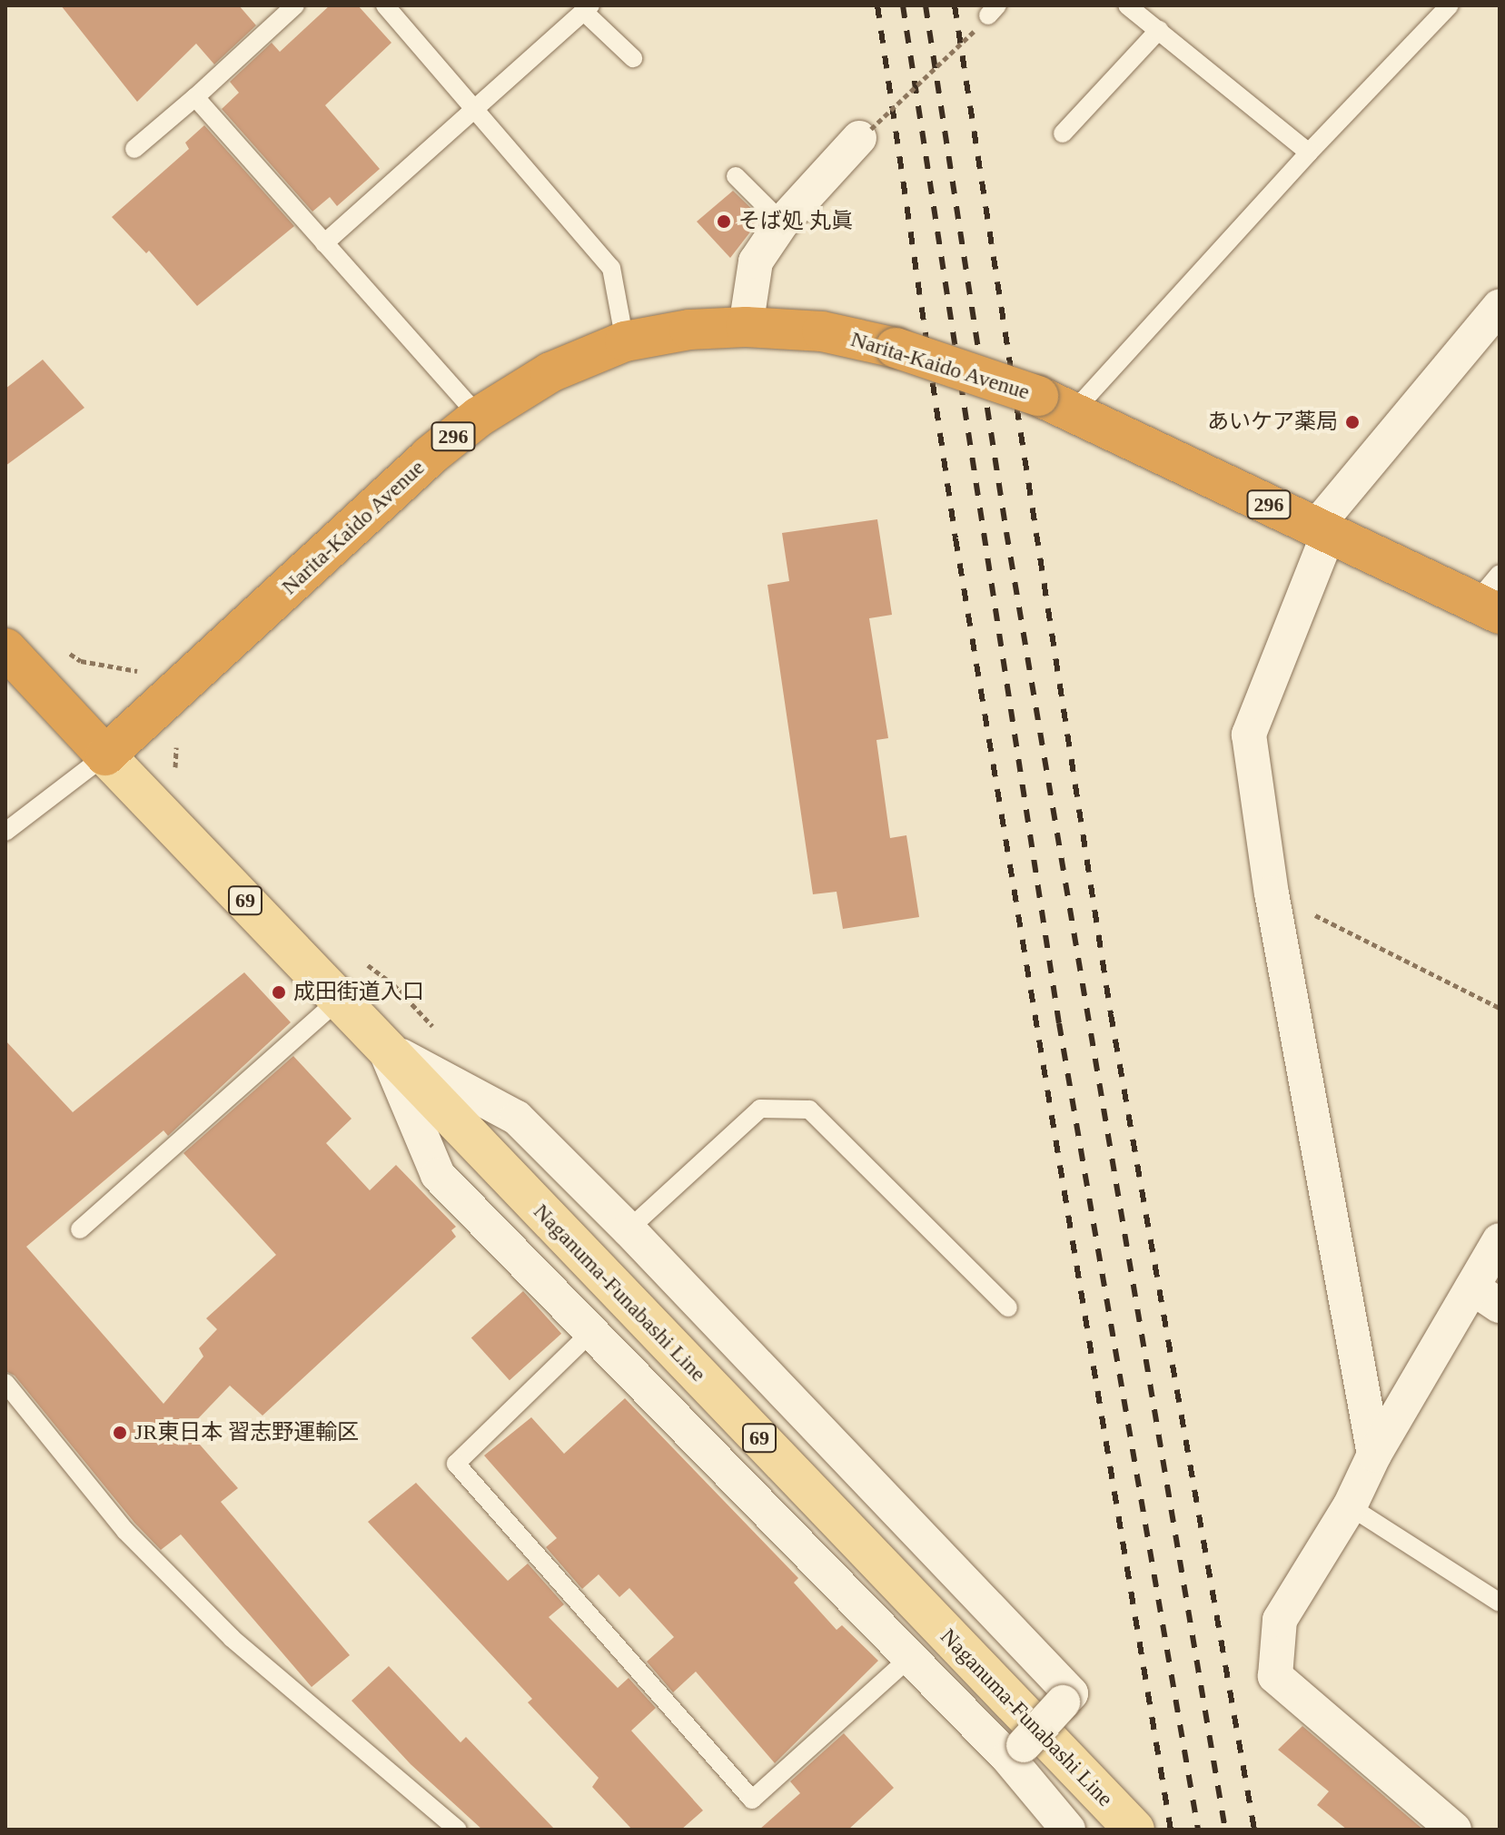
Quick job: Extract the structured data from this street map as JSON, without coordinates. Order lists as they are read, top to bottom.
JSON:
{
  "streets": {
    "highway": ["Narita-Kaido Avenue", "296"],
    "main road": ["69", "Naganuma-Funabashi Line"]
  },
  "crossings": [
    ["Narita-Kaido Avenue", "Naganuma-Funabashi Line"]
  ],
  "places": [
    "そば処 丸眞",
    "あいケア薬局",
    "成田街道入口",
    "JR東日本 習志野運輸区"
  ]
}
